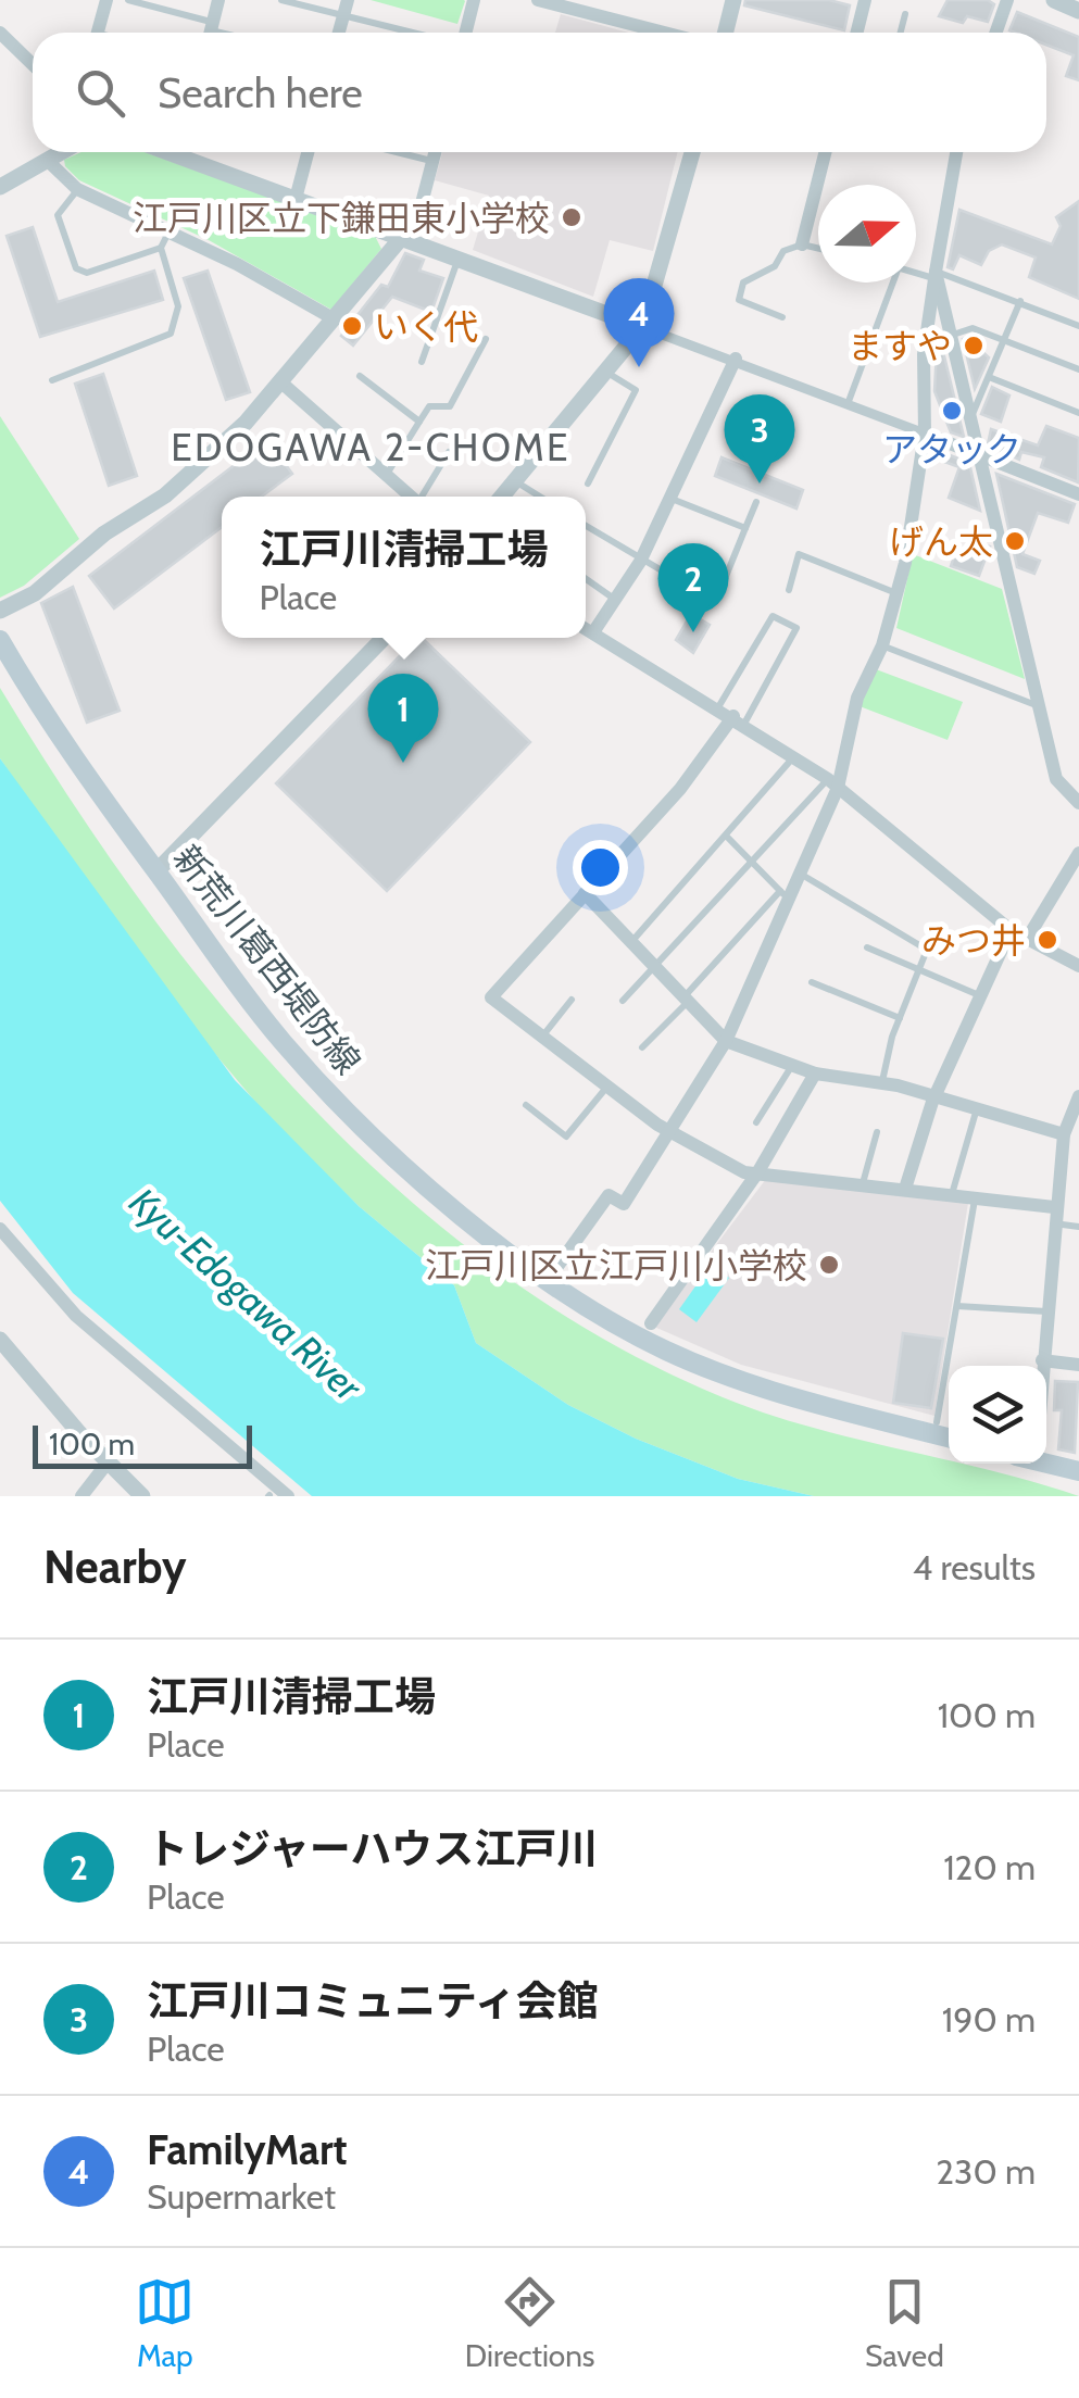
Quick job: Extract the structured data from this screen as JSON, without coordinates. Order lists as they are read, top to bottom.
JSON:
{
  "streets": {
    "main road": ["新荒川葛西堤防線"]
  },
  "districts": ["EDOGAWA 2-CHOME"],
  "water": ["Kyu-Edogawa River"],
  "places": [
    "江戸川区立下鎌田東小学校",
    "いく代",
    "ますや",
    "アタック",
    "げん太",
    "みつ井",
    "江戸川区立江戸川小学校"
  ],
  "scale_bar": "100 m",
  "north": "right",
  "page": {
    "search": "Search here",
    "pins": [
      "4",
      "3",
      "2",
      "1"
    ],
    "popup": ["江戸川清掃工場", "Place"],
    "scale": "100 m",
    "heading": ["Nearby", "4 results"],
    "list": [
      {
        "mark": "1",
        "name": "江戸川清掃工場",
        "note": "Place",
        "value": "100 m"
      },
      {
        "mark": "2",
        "name": "トレジャーハウス江戸川",
        "note": "Place",
        "value": "120 m"
      },
      {
        "mark": "3",
        "name": "江戸川コミュニティ会館",
        "note": "Place",
        "value": "190 m"
      },
      {
        "mark": "4",
        "name": "FamilyMart",
        "note": "Supermarket",
        "value": "230 m"
      }
    ],
    "nav": ["Map", "Directions", "Saved"]
  }
}
